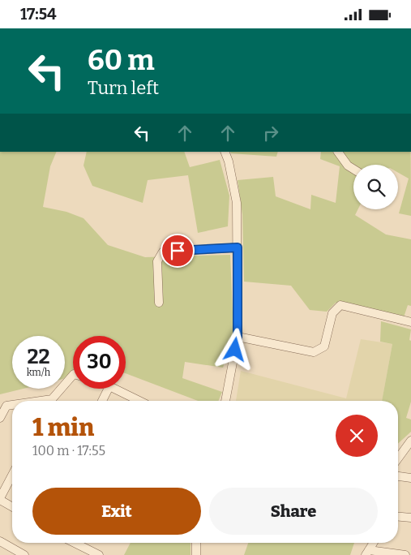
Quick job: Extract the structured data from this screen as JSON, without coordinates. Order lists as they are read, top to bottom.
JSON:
{
  "page": {
    "status": "17:54",
    "turn": ["60 m", "Turn left"],
    "speed": "22 km/h",
    "limit": "30",
    "heading": ["1 min", "100 m · 17:55"],
    "buttons": ["Exit", "Share"]
  }
}
